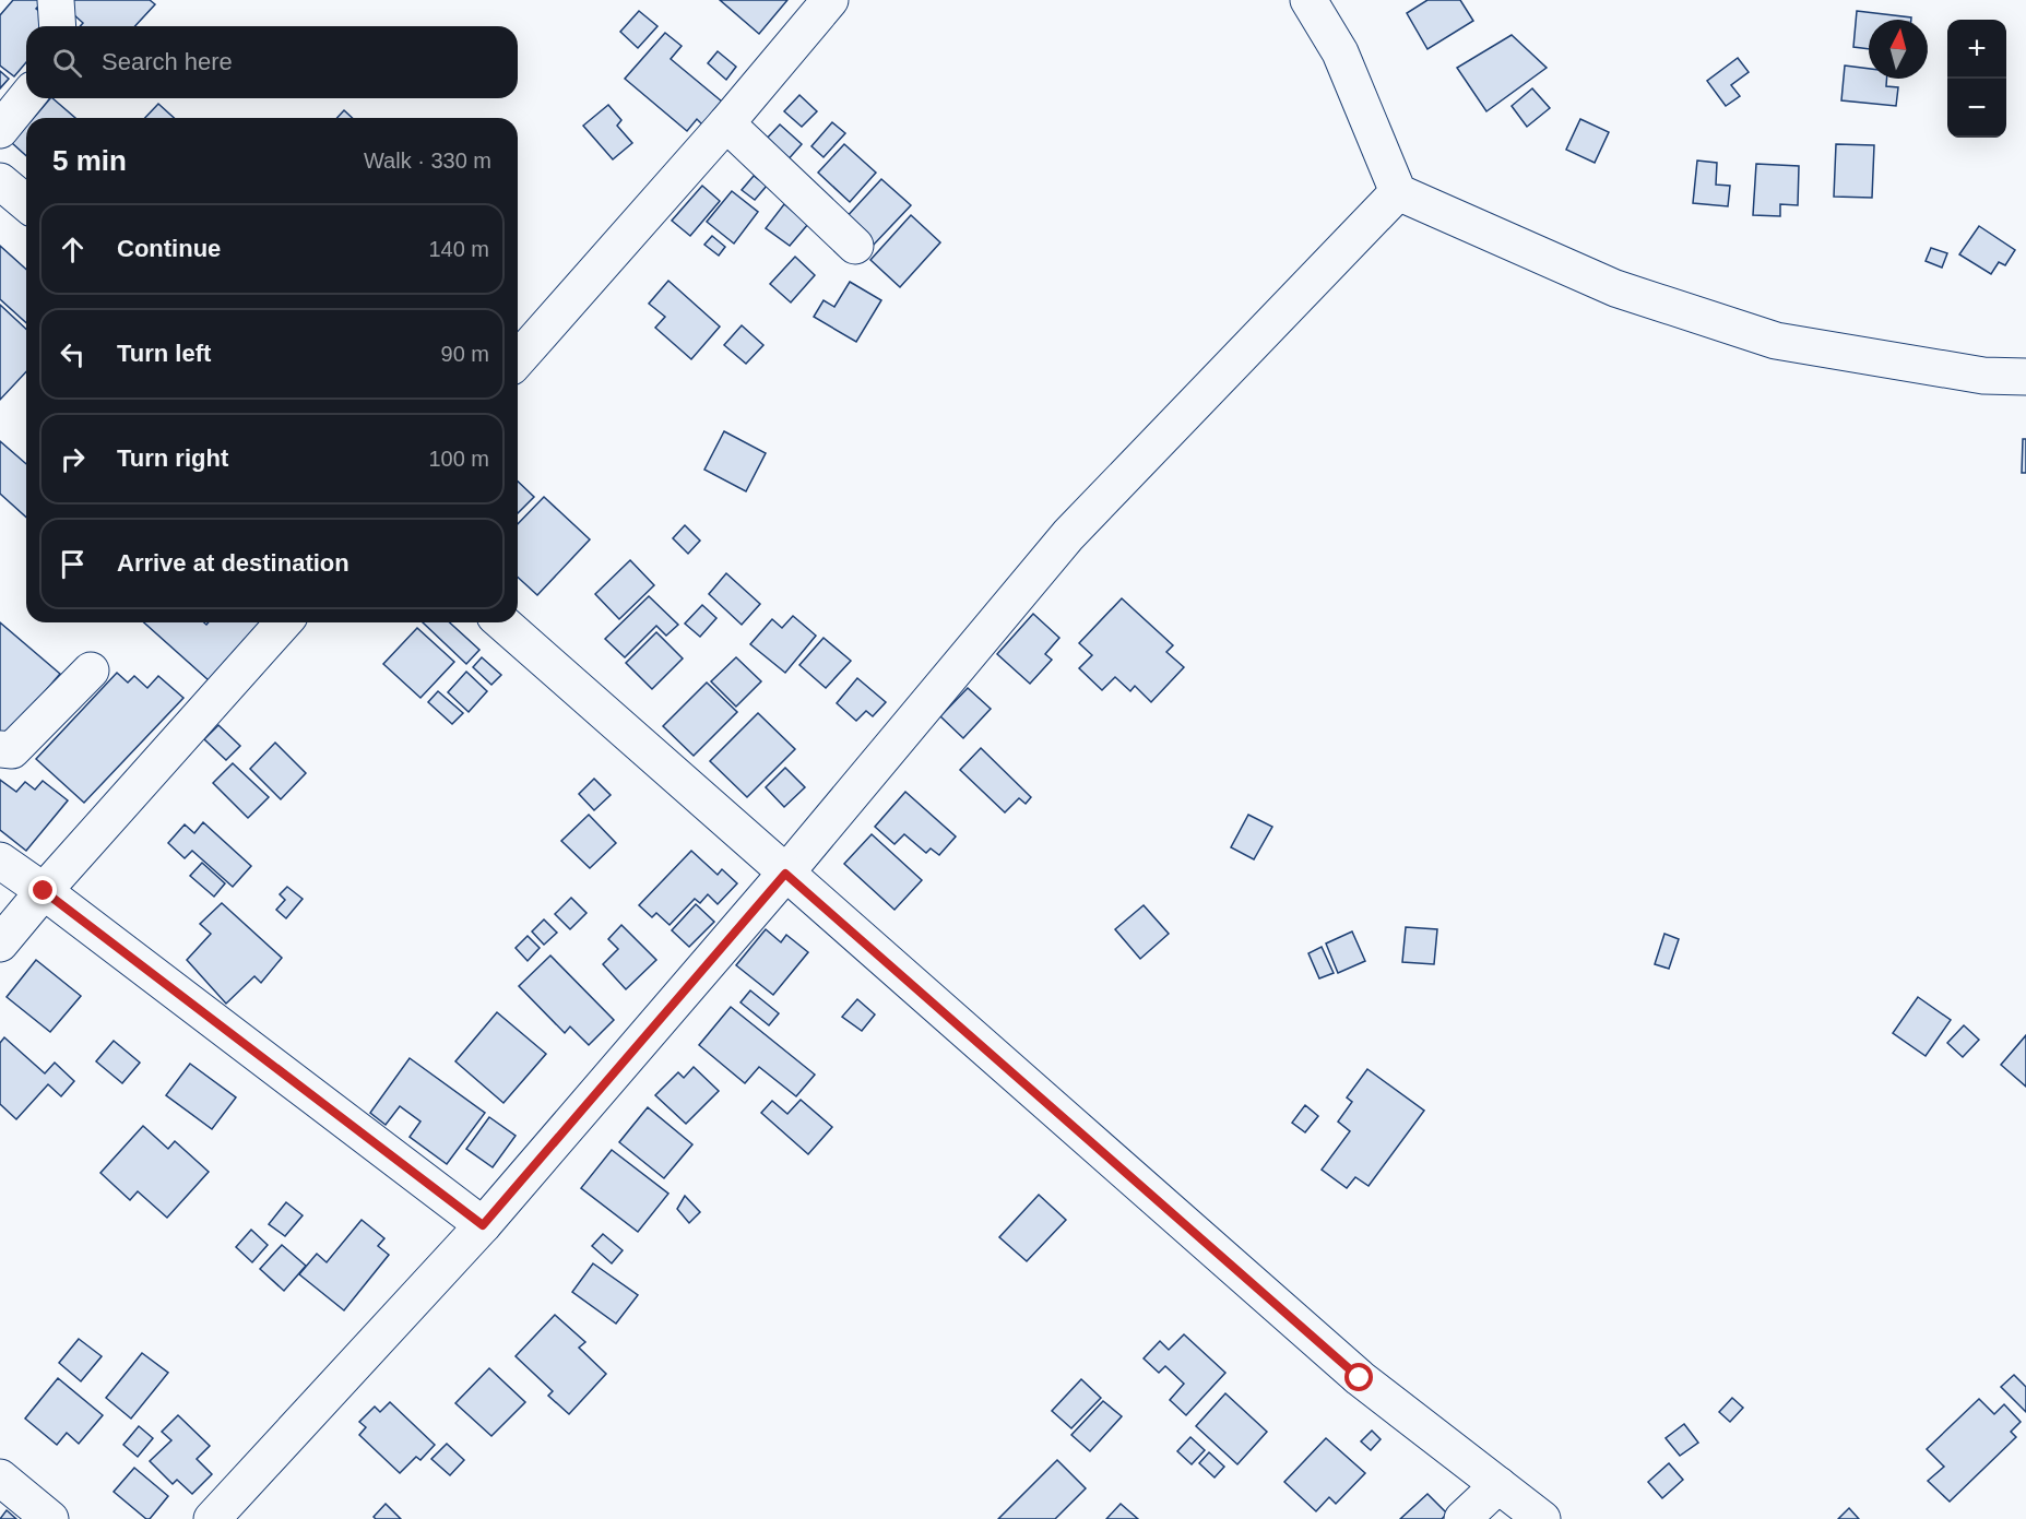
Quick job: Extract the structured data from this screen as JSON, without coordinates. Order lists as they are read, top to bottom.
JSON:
{
  "north": "top",
  "page": {
    "map_buttons": ["+", "−"],
    "search": "Search here",
    "heading": ["5 min", "Walk · 330 m"],
    "list": [
      ["Continue", "140 m"],
      ["Turn left", "90 m"],
      ["Turn right", "100 m"],
      "Arrive at destination"
    ]
  }
}
